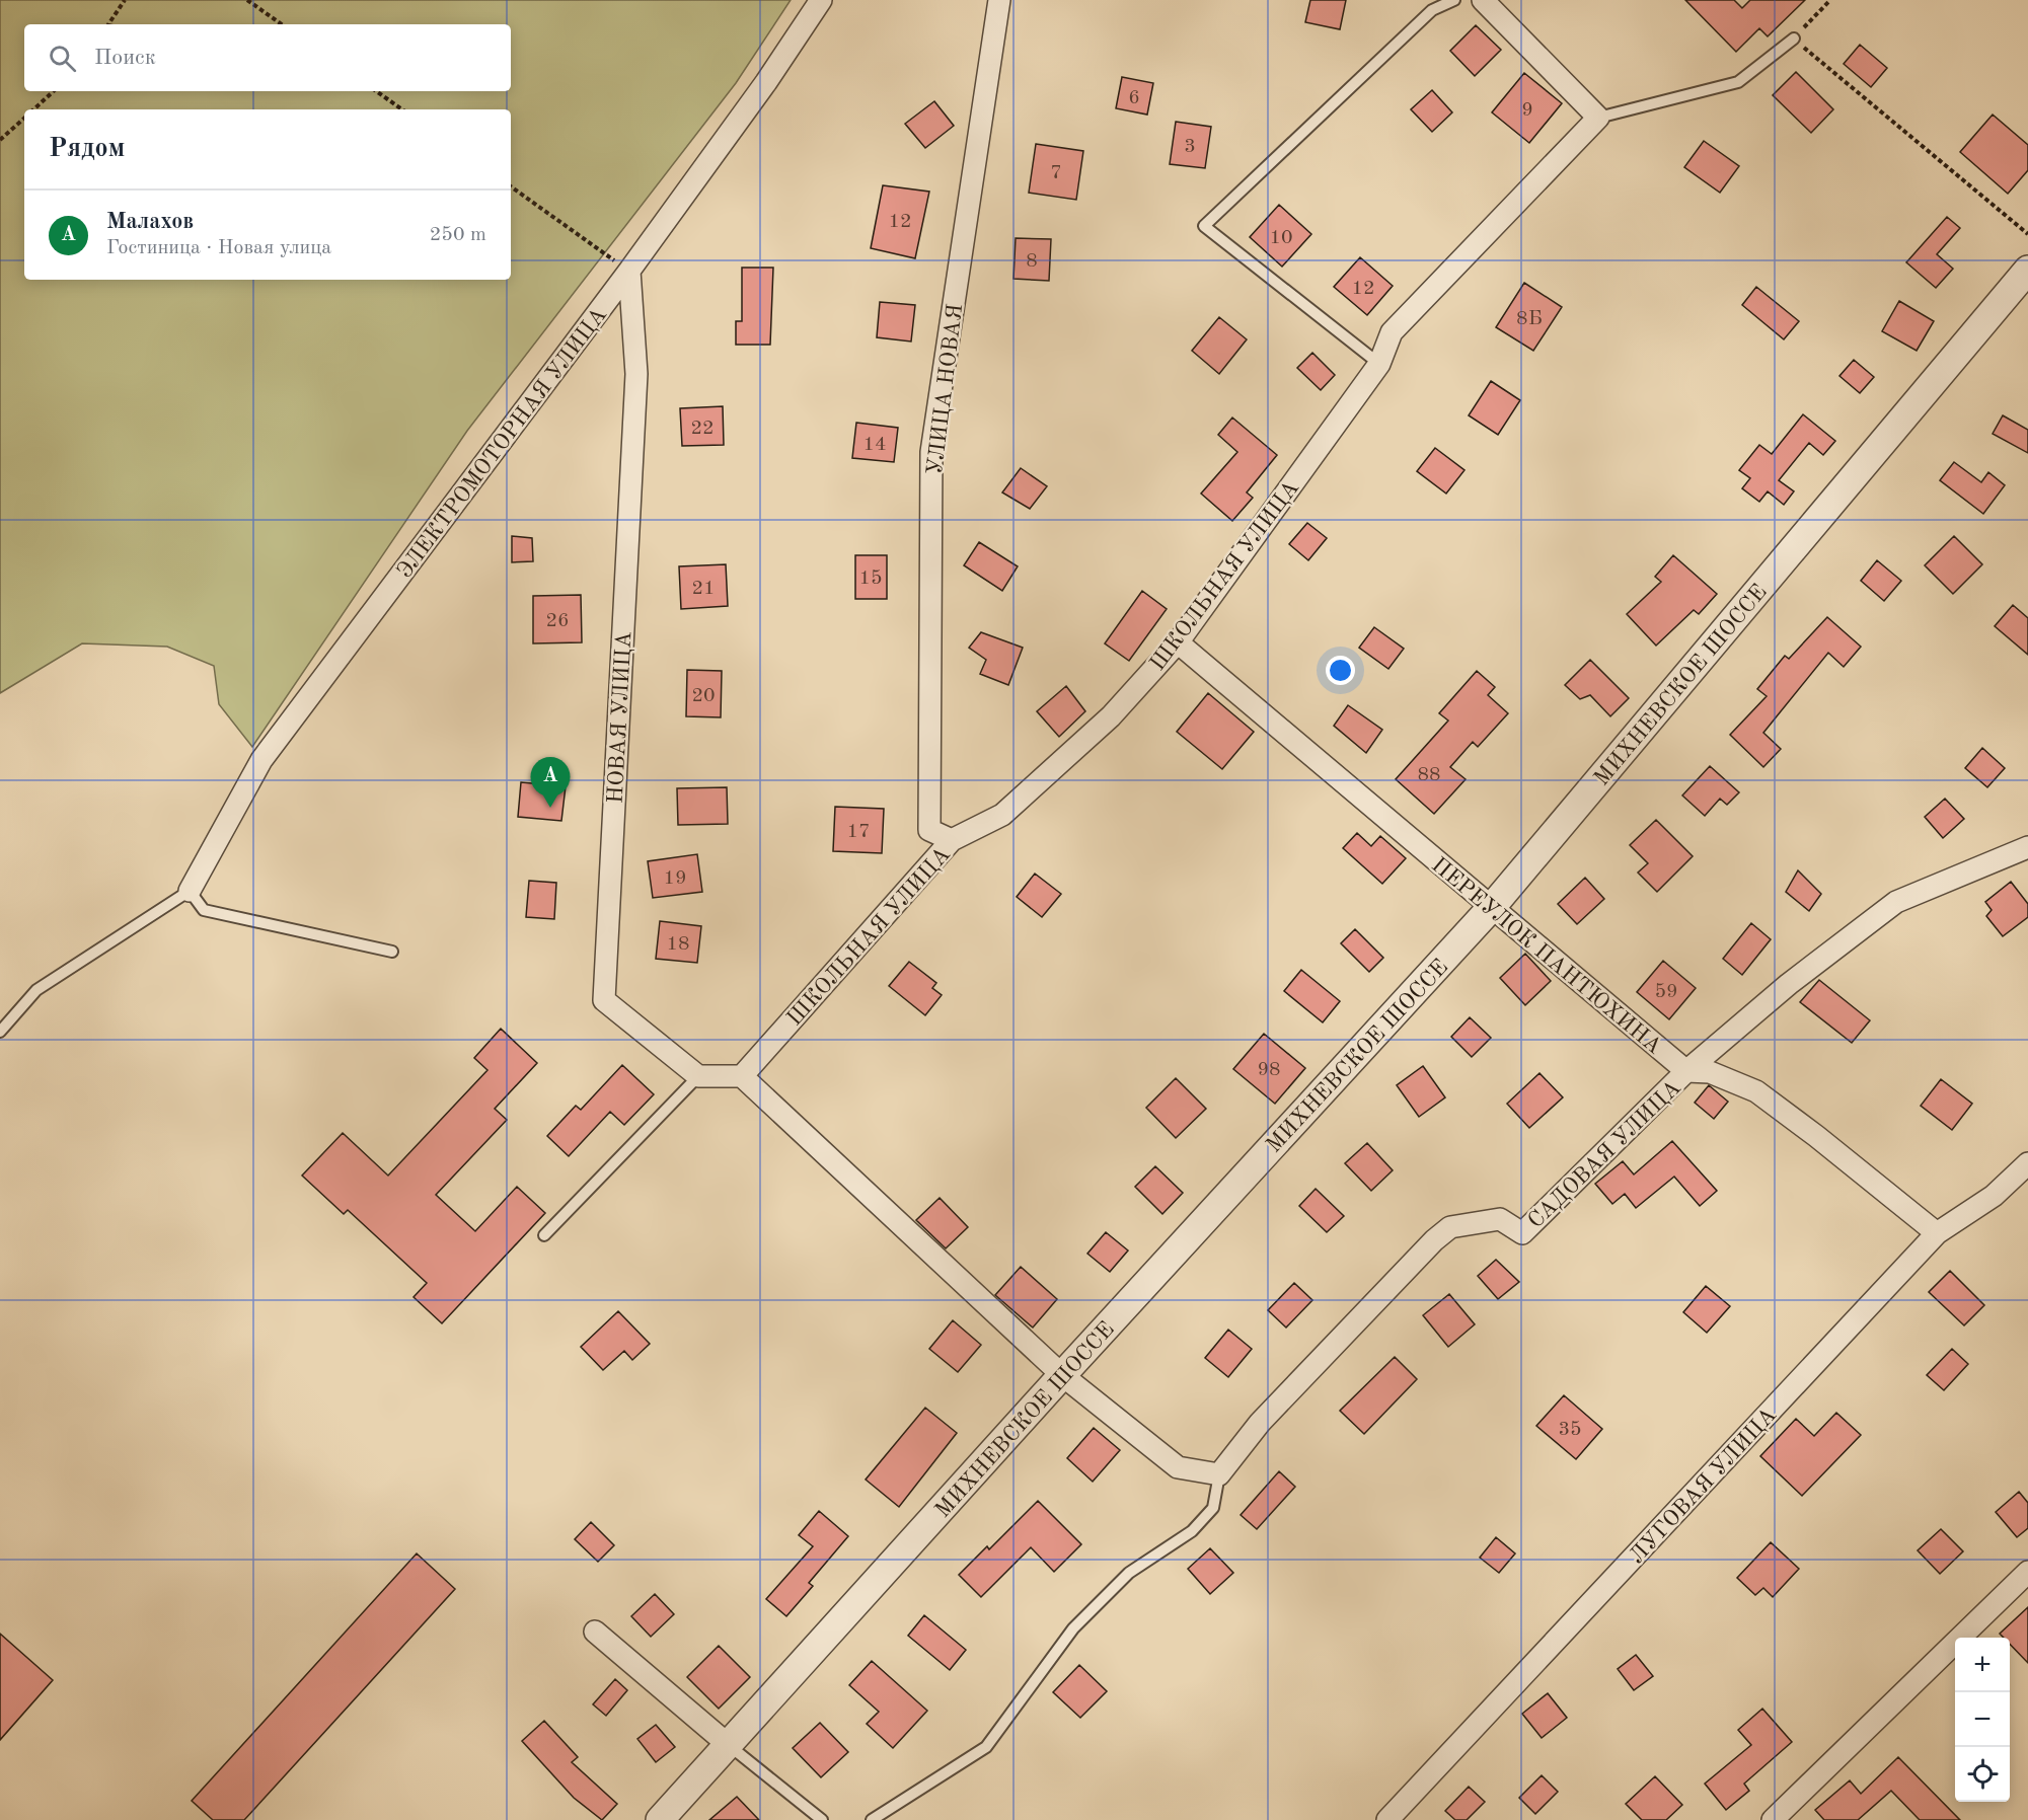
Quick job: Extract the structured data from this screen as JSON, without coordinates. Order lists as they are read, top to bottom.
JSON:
{
  "streets": {
    "street": [
      "УЛИЦА НОВАЯ",
      "ЭЛЕКТРОМОТОРНАЯ УЛИЦА",
      "ШКОЛЬНАЯ УЛИЦА",
      "МИХНЕВСКОЕ ШОССЕ",
      "НОВАЯ УЛИЦА",
      "ПЕРЕУЛОК ПАНТЮХИНА",
      "САДОВАЯ УЛИЦА",
      "ЛУГОВАЯ УЛИЦА"
    ]
  },
  "crossings": [
    ["УЛИЦА НОВАЯ", "ШКОЛЬНАЯ УЛИЦА"],
    ["ЭЛЕКТРОМОТОРНАЯ УЛИЦА", "НОВАЯ УЛИЦА"],
    ["ШКОЛЬНАЯ УЛИЦА", "ПЕРЕУЛОК ПАНТЮХИНА"],
    ["МИХНЕВСКОЕ ШОССЕ", "ПЕРЕУЛОК ПАНТЮХИНА"],
    ["ПЕРЕУЛОК ПАНТЮХИНА", "САДОВАЯ УЛИЦА"]
  ],
  "house_numbers": [
    "6",
    "9",
    "3",
    "7",
    "12",
    "10",
    "8",
    "12",
    "8Б",
    "22",
    "14",
    "15",
    "21",
    "26",
    "20",
    "88",
    "17",
    "19",
    "18",
    "59",
    "98",
    "35"
  ],
  "page": {
    "search": "Поиск",
    "heading": "Рядом",
    "list": [
      {
        "mark": "A",
        "name": "Малахов",
        "note": "Гостиница · Новая улица",
        "value": "250 m"
      }
    ],
    "pins": "A",
    "map_buttons": ["+", "−"]
  }
}
